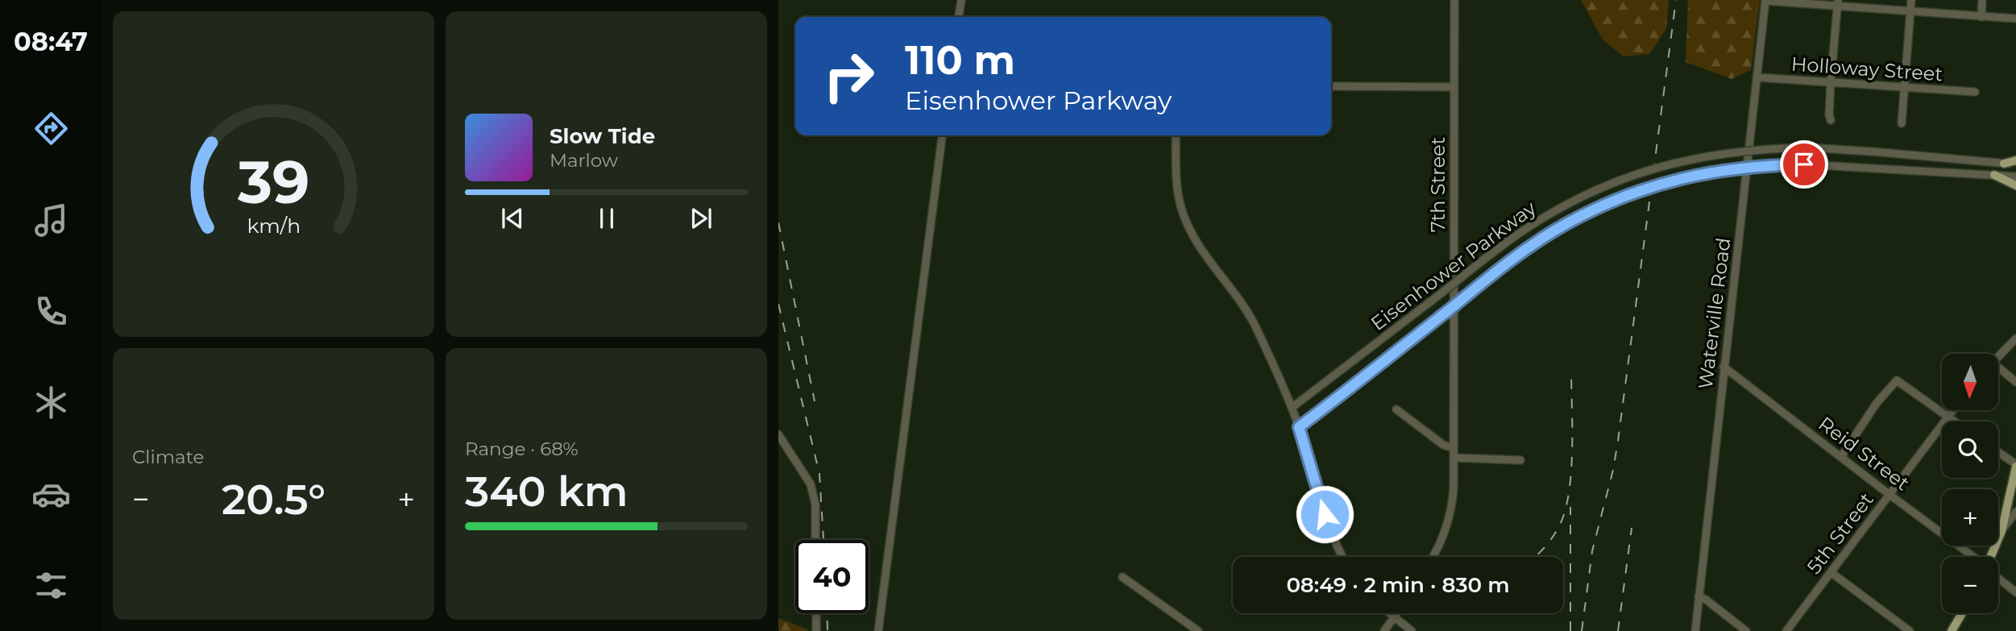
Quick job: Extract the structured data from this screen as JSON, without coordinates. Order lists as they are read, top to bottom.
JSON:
{
  "streets": {
    "street": [
      "Holloway Street",
      "7th Street",
      "Eisenhower Parkway",
      "Waterville Road",
      "Reid Street",
      "5th Street"
    ]
  },
  "crossings": [
    ["Holloway Street", "Waterville Road"],
    ["Waterville Road", "Reid Street"],
    ["Reid Street", "5th Street"]
  ],
  "north": "bottom",
  "page": {
    "tabs": "08:47",
    "turn": ["110 m", "Eisenhower Parkway"],
    "song": ["Slow Tide", "Marlow"],
    "tile": [
      "Climate",
      ["Range · 68%", "340 km"]
    ],
    "map_buttons": ["+", "−"],
    "heat": ["−", "20.5°", "+"],
    "limit": "40",
    "trip": "08:49 · 2 min · 830 m",
    "gauge": ["39", "km/h"]
  }
}
